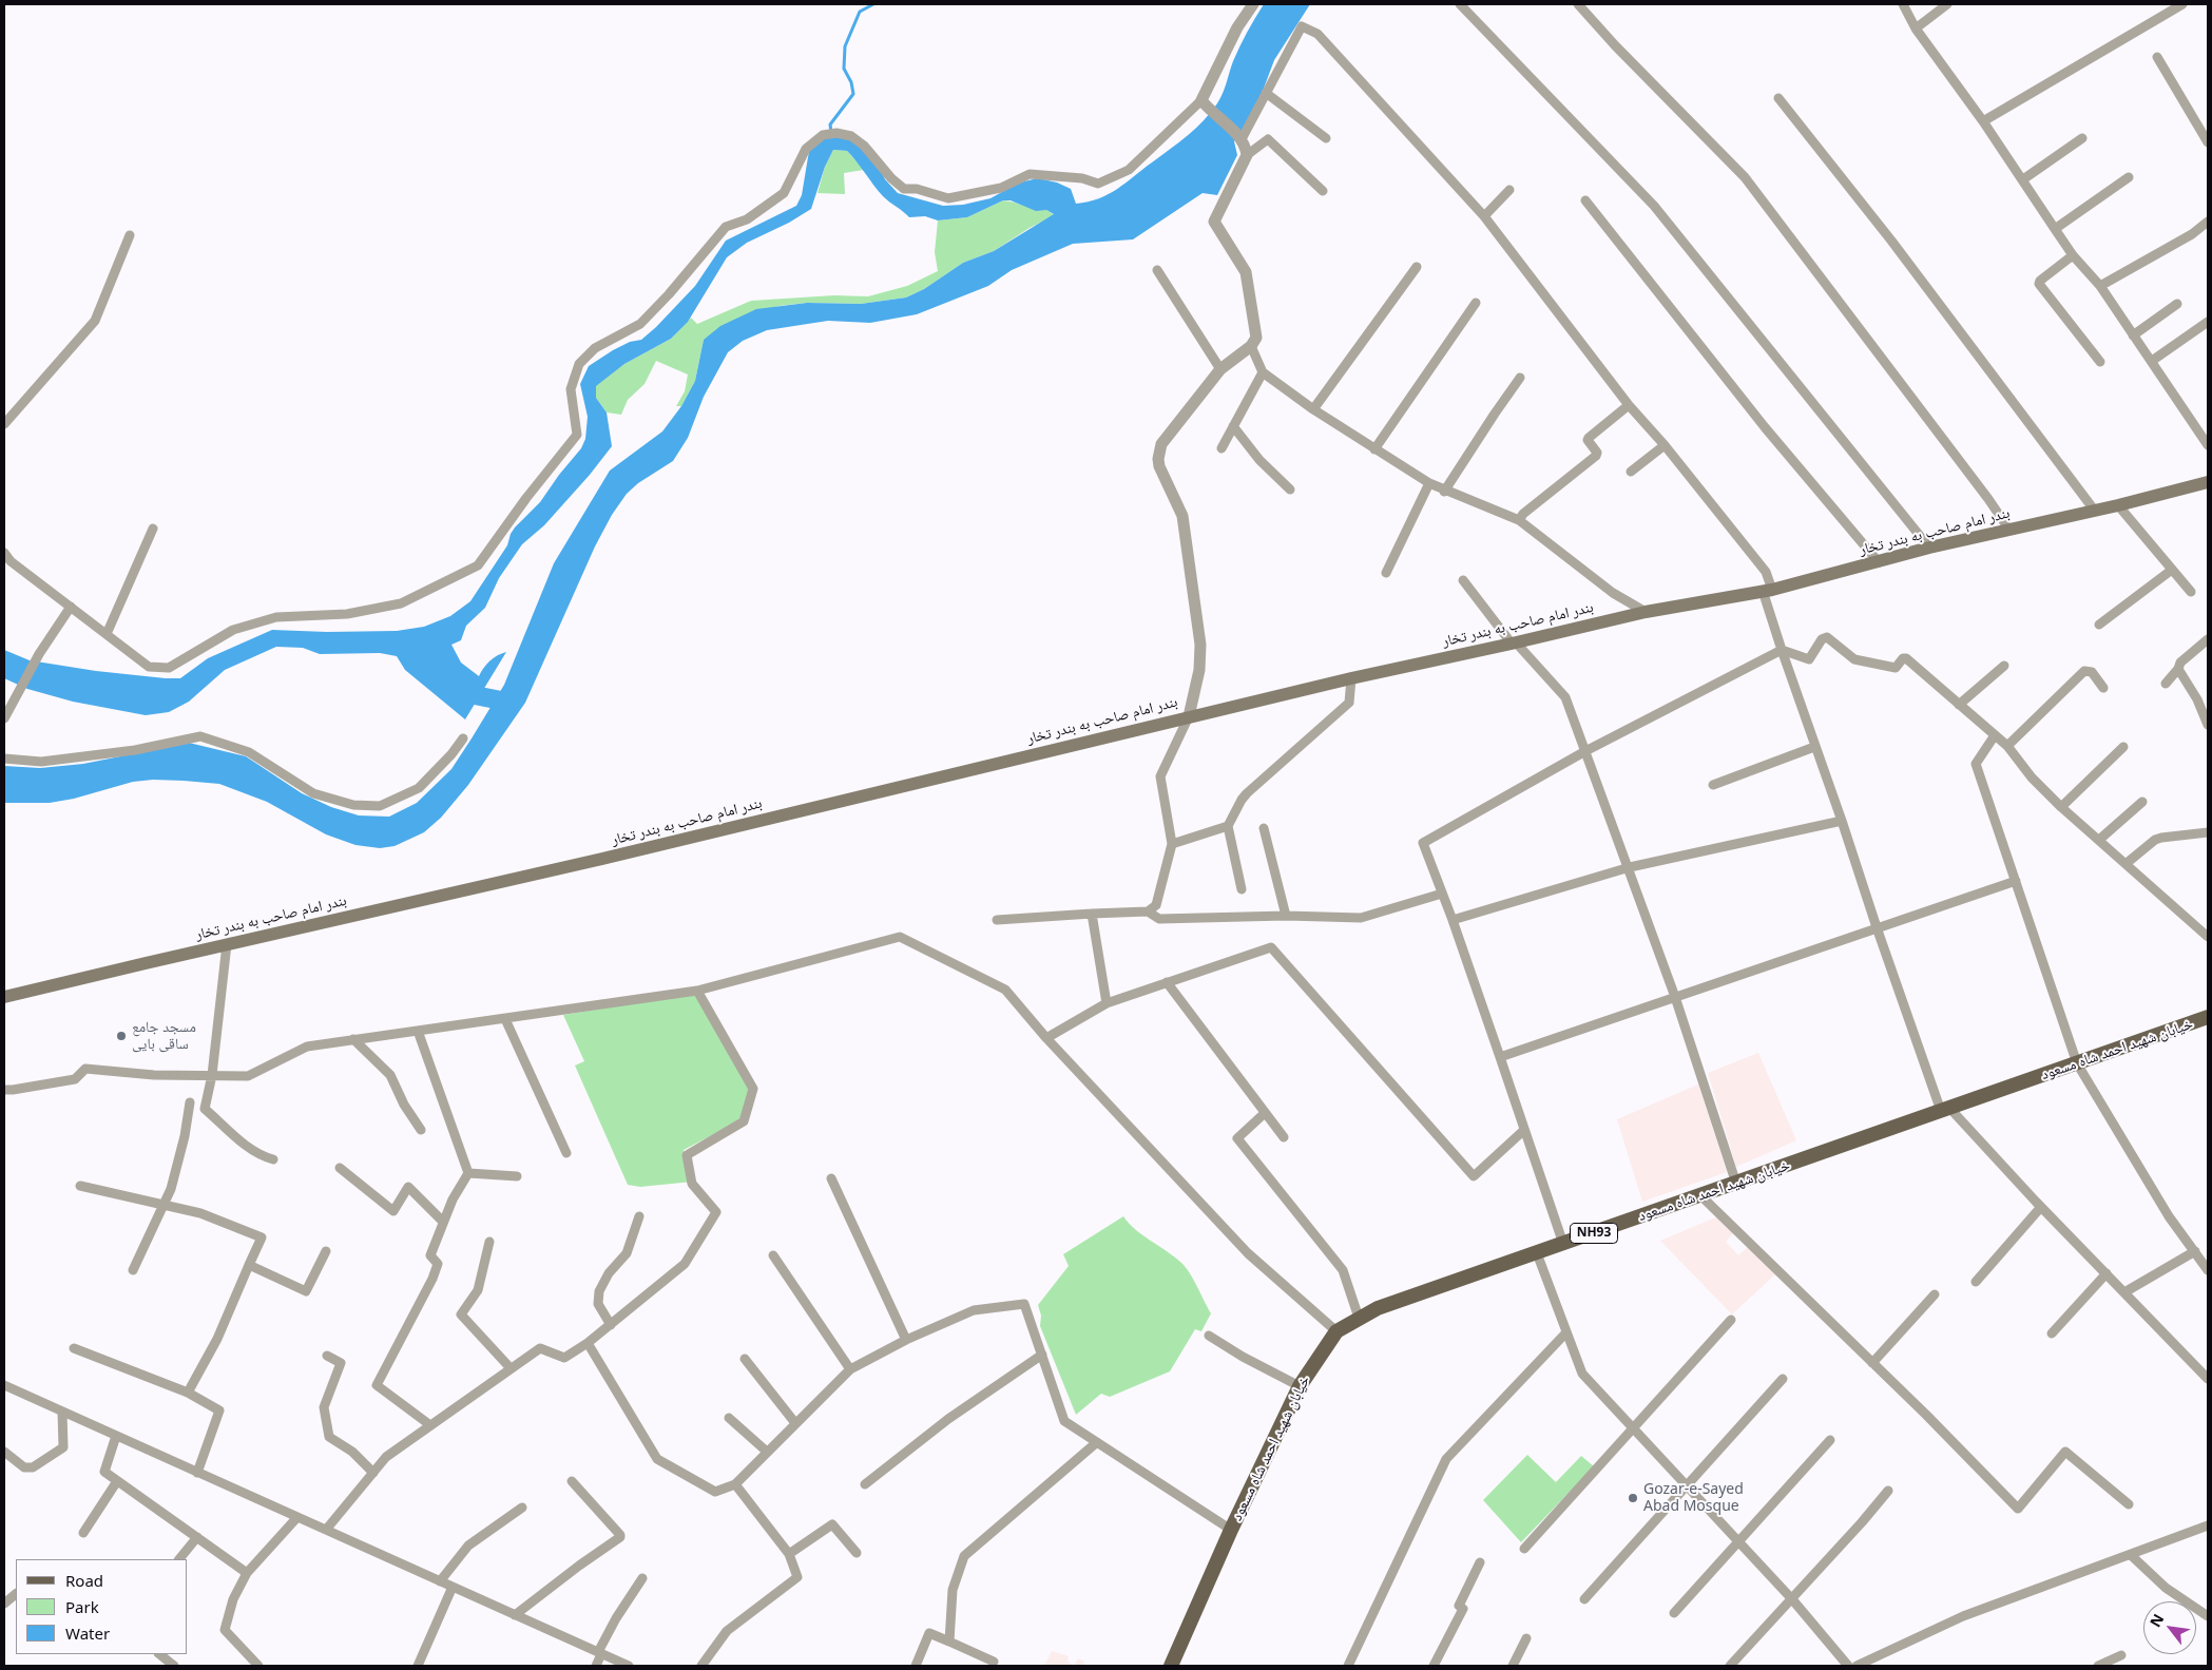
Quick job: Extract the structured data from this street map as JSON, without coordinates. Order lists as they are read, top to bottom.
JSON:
{
  "streets": {
    "main road": ["بندر امام صاحب به بندر تخار", "خیابان شهید احمد شاه مسعود", "NH93"]
  },
  "places": ["مسجد جامع ساقی بایی", "Gozar-e-Sayed Abad Mosque"],
  "legend": ["Road", "Park", "Water"],
  "north": "top left"
}
